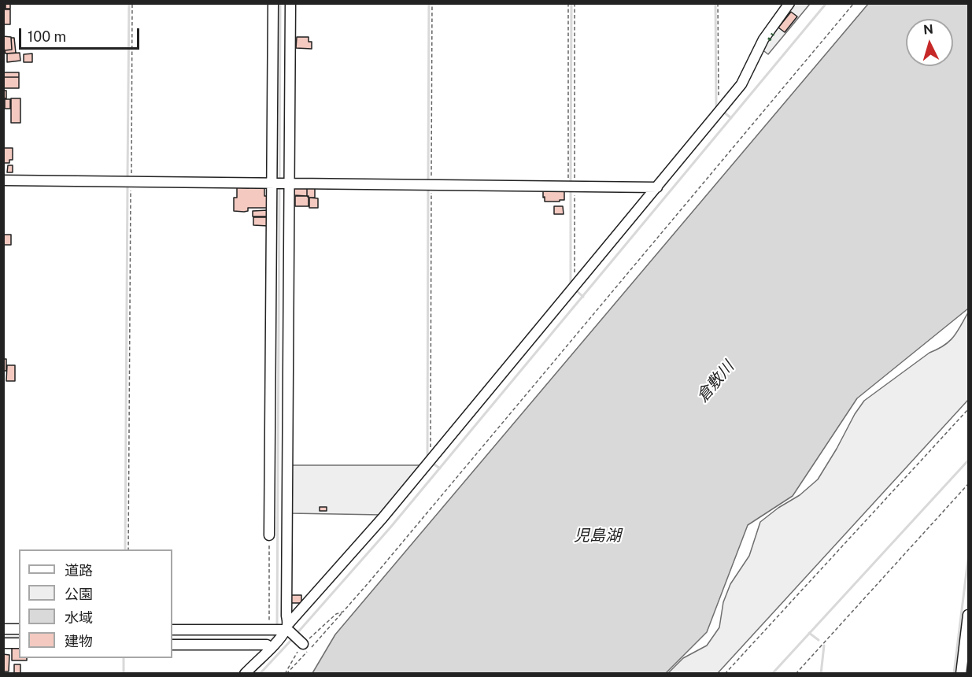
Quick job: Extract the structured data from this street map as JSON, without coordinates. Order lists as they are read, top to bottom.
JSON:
{
  "water": ["倉敷川", "児島湖"],
  "legend": [
    "道路",
    "公園",
    "水域",
    "建物"
  ],
  "scale_bar": "100 m",
  "north": "top"
}
